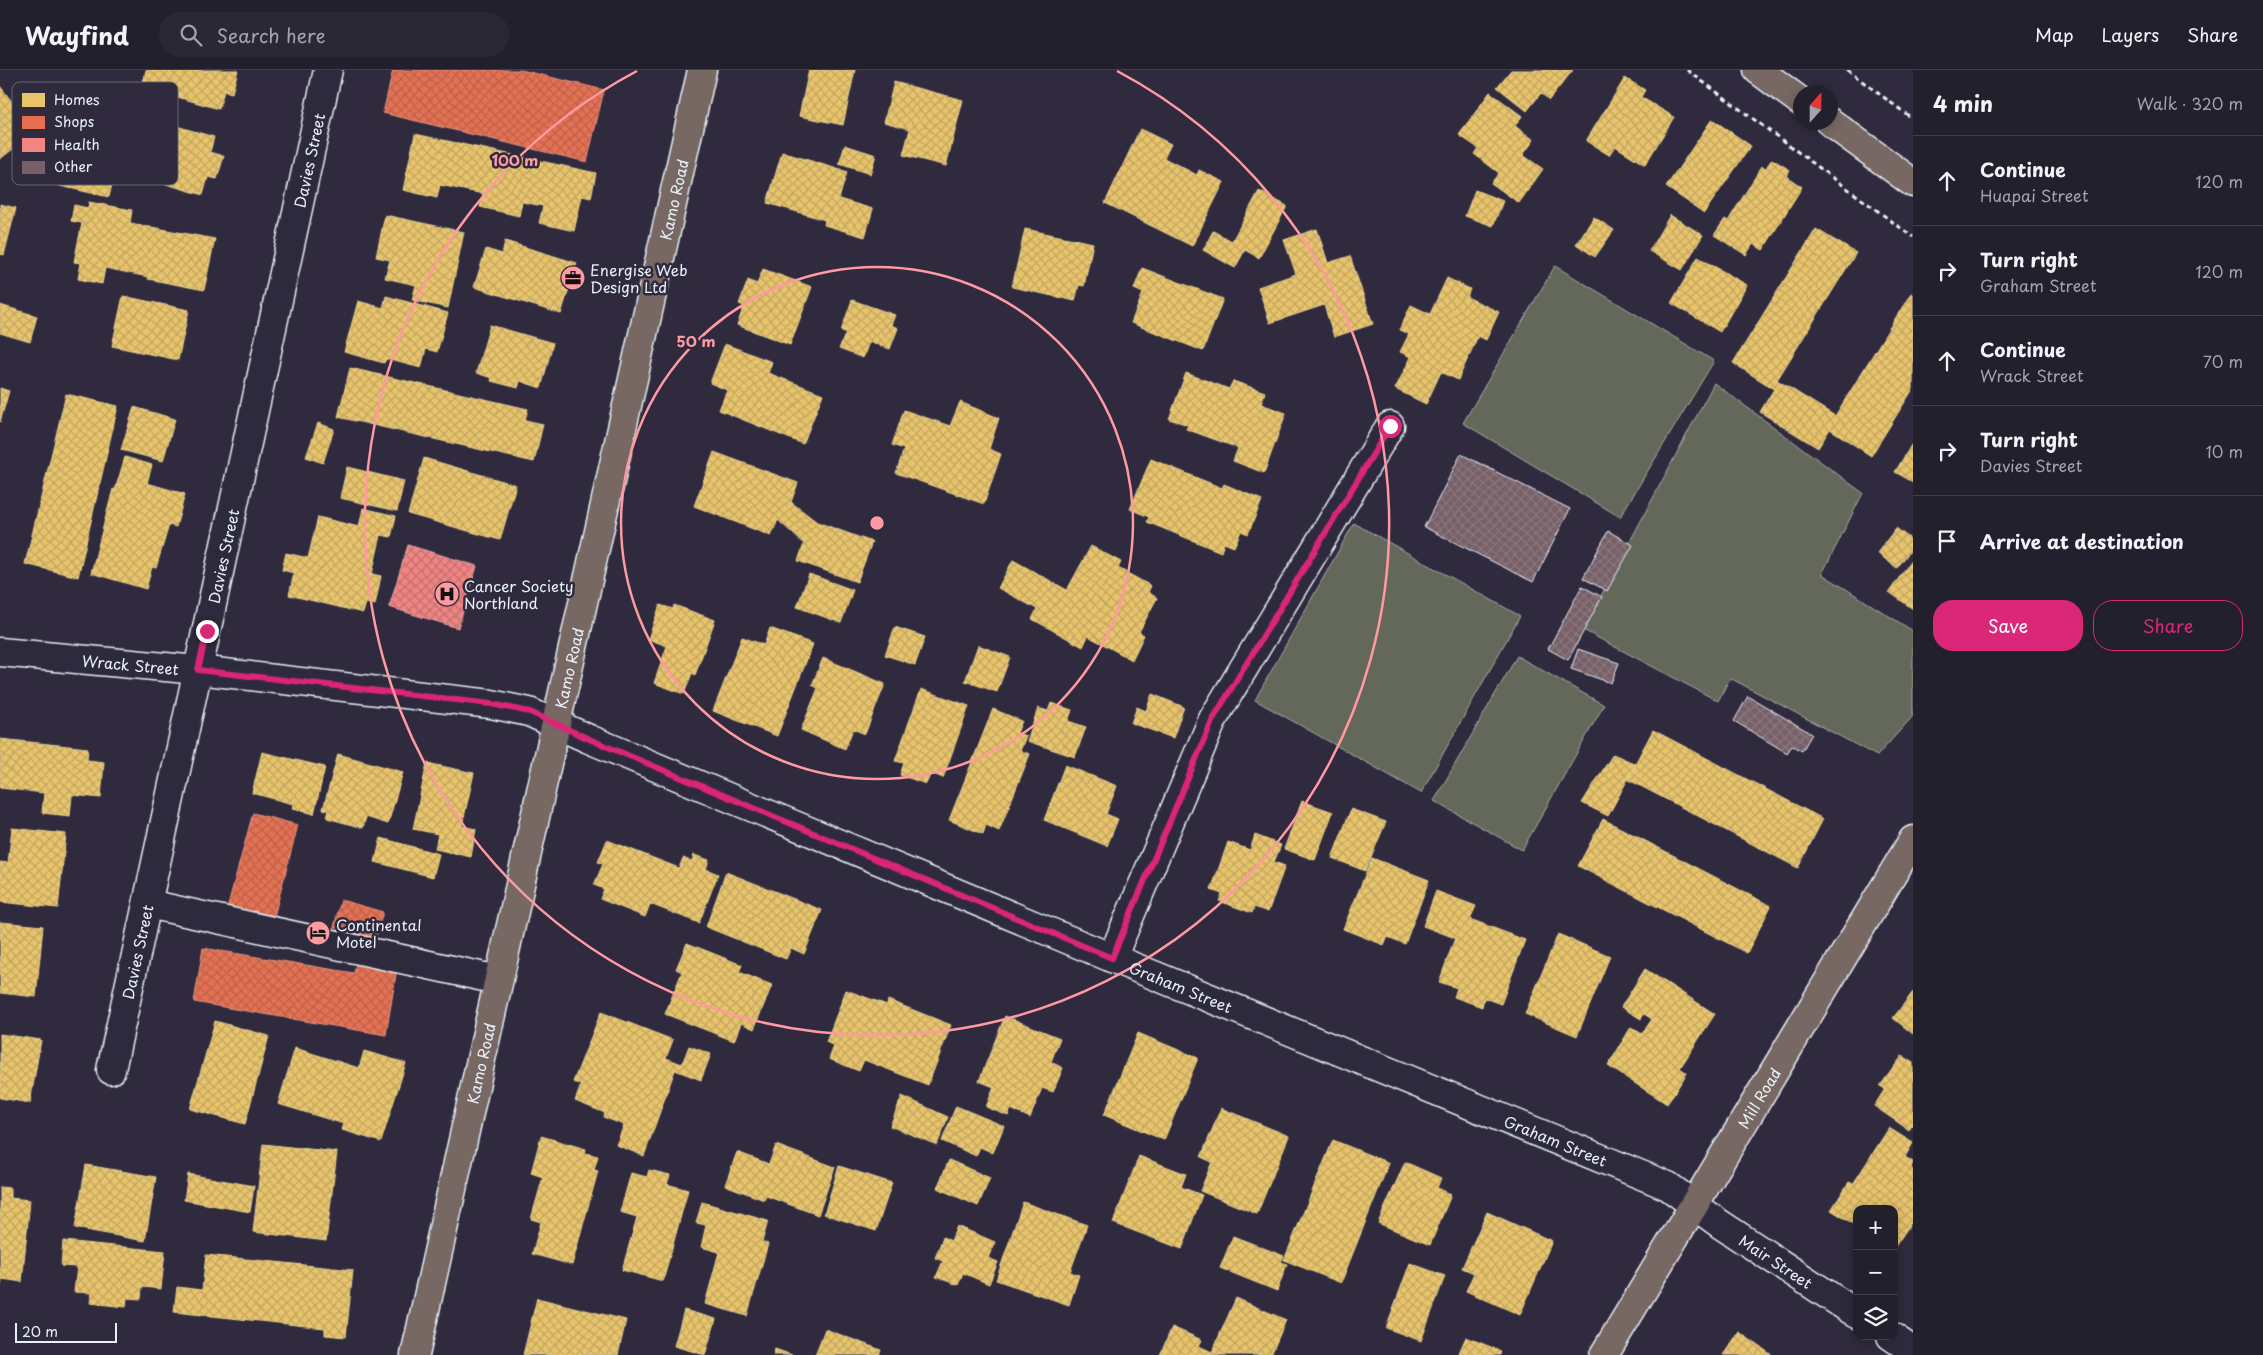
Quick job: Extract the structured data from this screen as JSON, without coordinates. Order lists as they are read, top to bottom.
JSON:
{
  "streets": {
    "main road": ["Kamo Road", "Mill Road"],
    "street": [
      "Davies Street",
      "Wrack Street",
      "Graham Street",
      "Mair Street"
    ]
  },
  "crossings": [
    ["Davies Street", "Wrack Street"],
    ["Kamo Road", "Wrack Street"],
    ["Kamo Road", "Graham Street"],
    ["Wrack Street", "Graham Street"],
    ["Graham Street", "Mill Road"],
    ["Graham Street", "Mair Street"],
    ["Mill Road", "Mair Street"]
  ],
  "places": {
    "office": ["Energise Web Design Ltd"],
    "hospital": ["Cancer Society Northland"],
    "hotel": ["Continental Motel"]
  },
  "legend": [
    "Homes",
    "Shops",
    "Health",
    "Other"
  ],
  "scale_bar": "20 m",
  "north": "top",
  "page": {
    "header": "Wayfind",
    "search": "Search here",
    "nav": ["Map", "Layers", "Share"],
    "heading": ["4 min", "Walk · 320 m"],
    "list": [
      ["Continue", "Huapai Street", "120 m"],
      ["Turn right", "Graham Street", "120 m"],
      ["Continue", "Wrack Street", "70 m"],
      ["Turn right", "Davies Street", "10 m"],
      "Arrive at destination"
    ],
    "buttons": ["Save", "Share"],
    "map_buttons": ["+", "−"],
    "scale": "20 m"
  },
  "rings": ["100 m", "50 m"]
}
